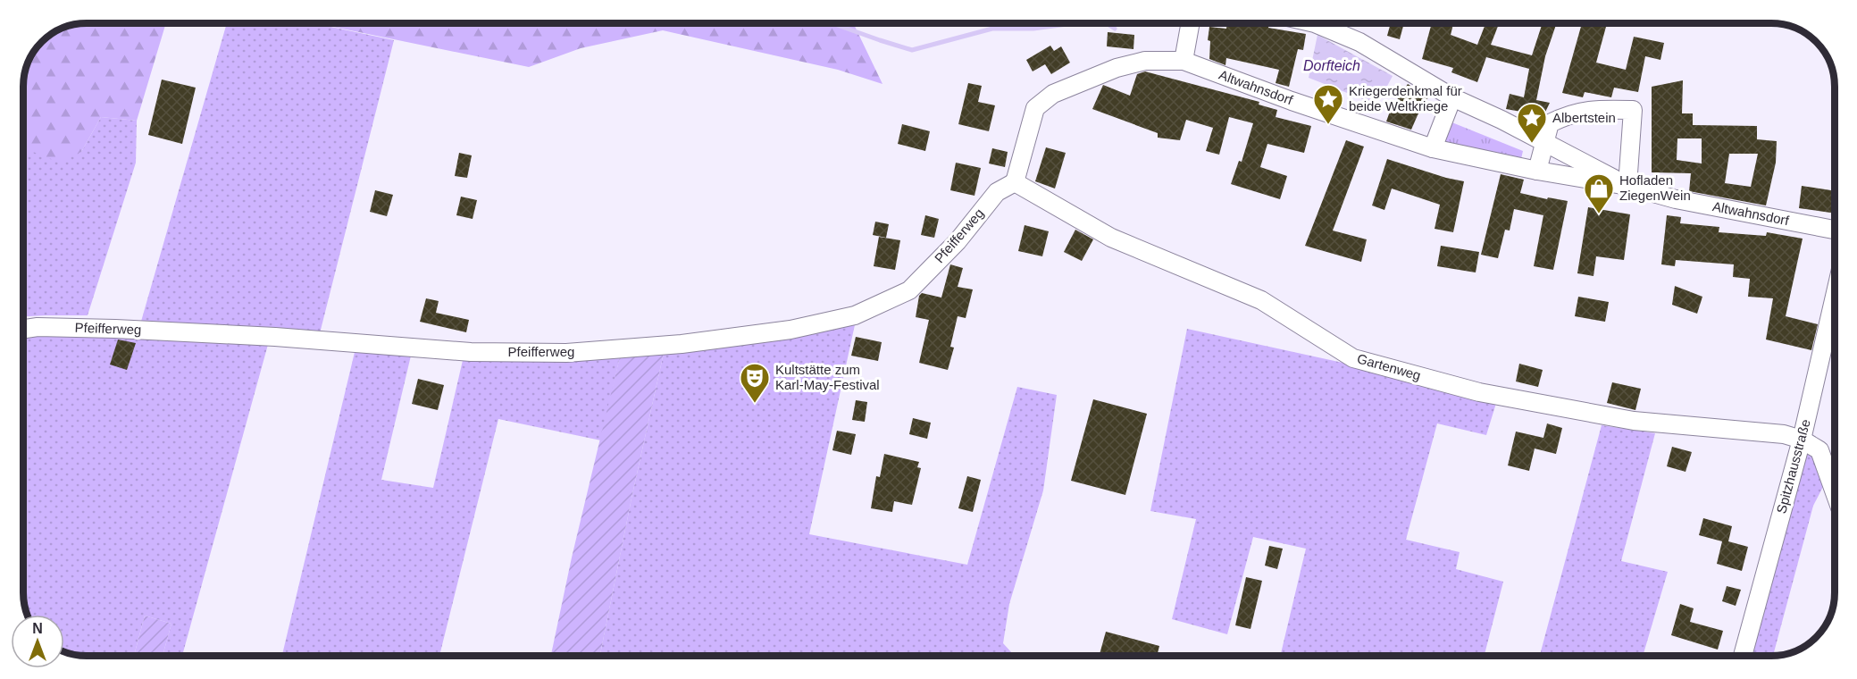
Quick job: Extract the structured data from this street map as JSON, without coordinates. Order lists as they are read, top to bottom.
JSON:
{
  "streets": {
    "street": [
      "Altwahnsdorf",
      "Pfeifferweg",
      "Gartenweg",
      "Spitzhausstraße"
    ]
  },
  "crossings": [
    ["Pfeifferweg", "Gartenweg"],
    ["Gartenweg", "Spitzhausstraße"]
  ],
  "water": ["Dorfteich"],
  "places": {
    "place": ["Kriegerdenkmal für beide Weltkriege", "Albertstein"],
    "shop": ["Hofladen ZiegenWein"],
    "theatre": ["Kultstätte zum Karl-May-Festival"]
  },
  "north": "top"
}
